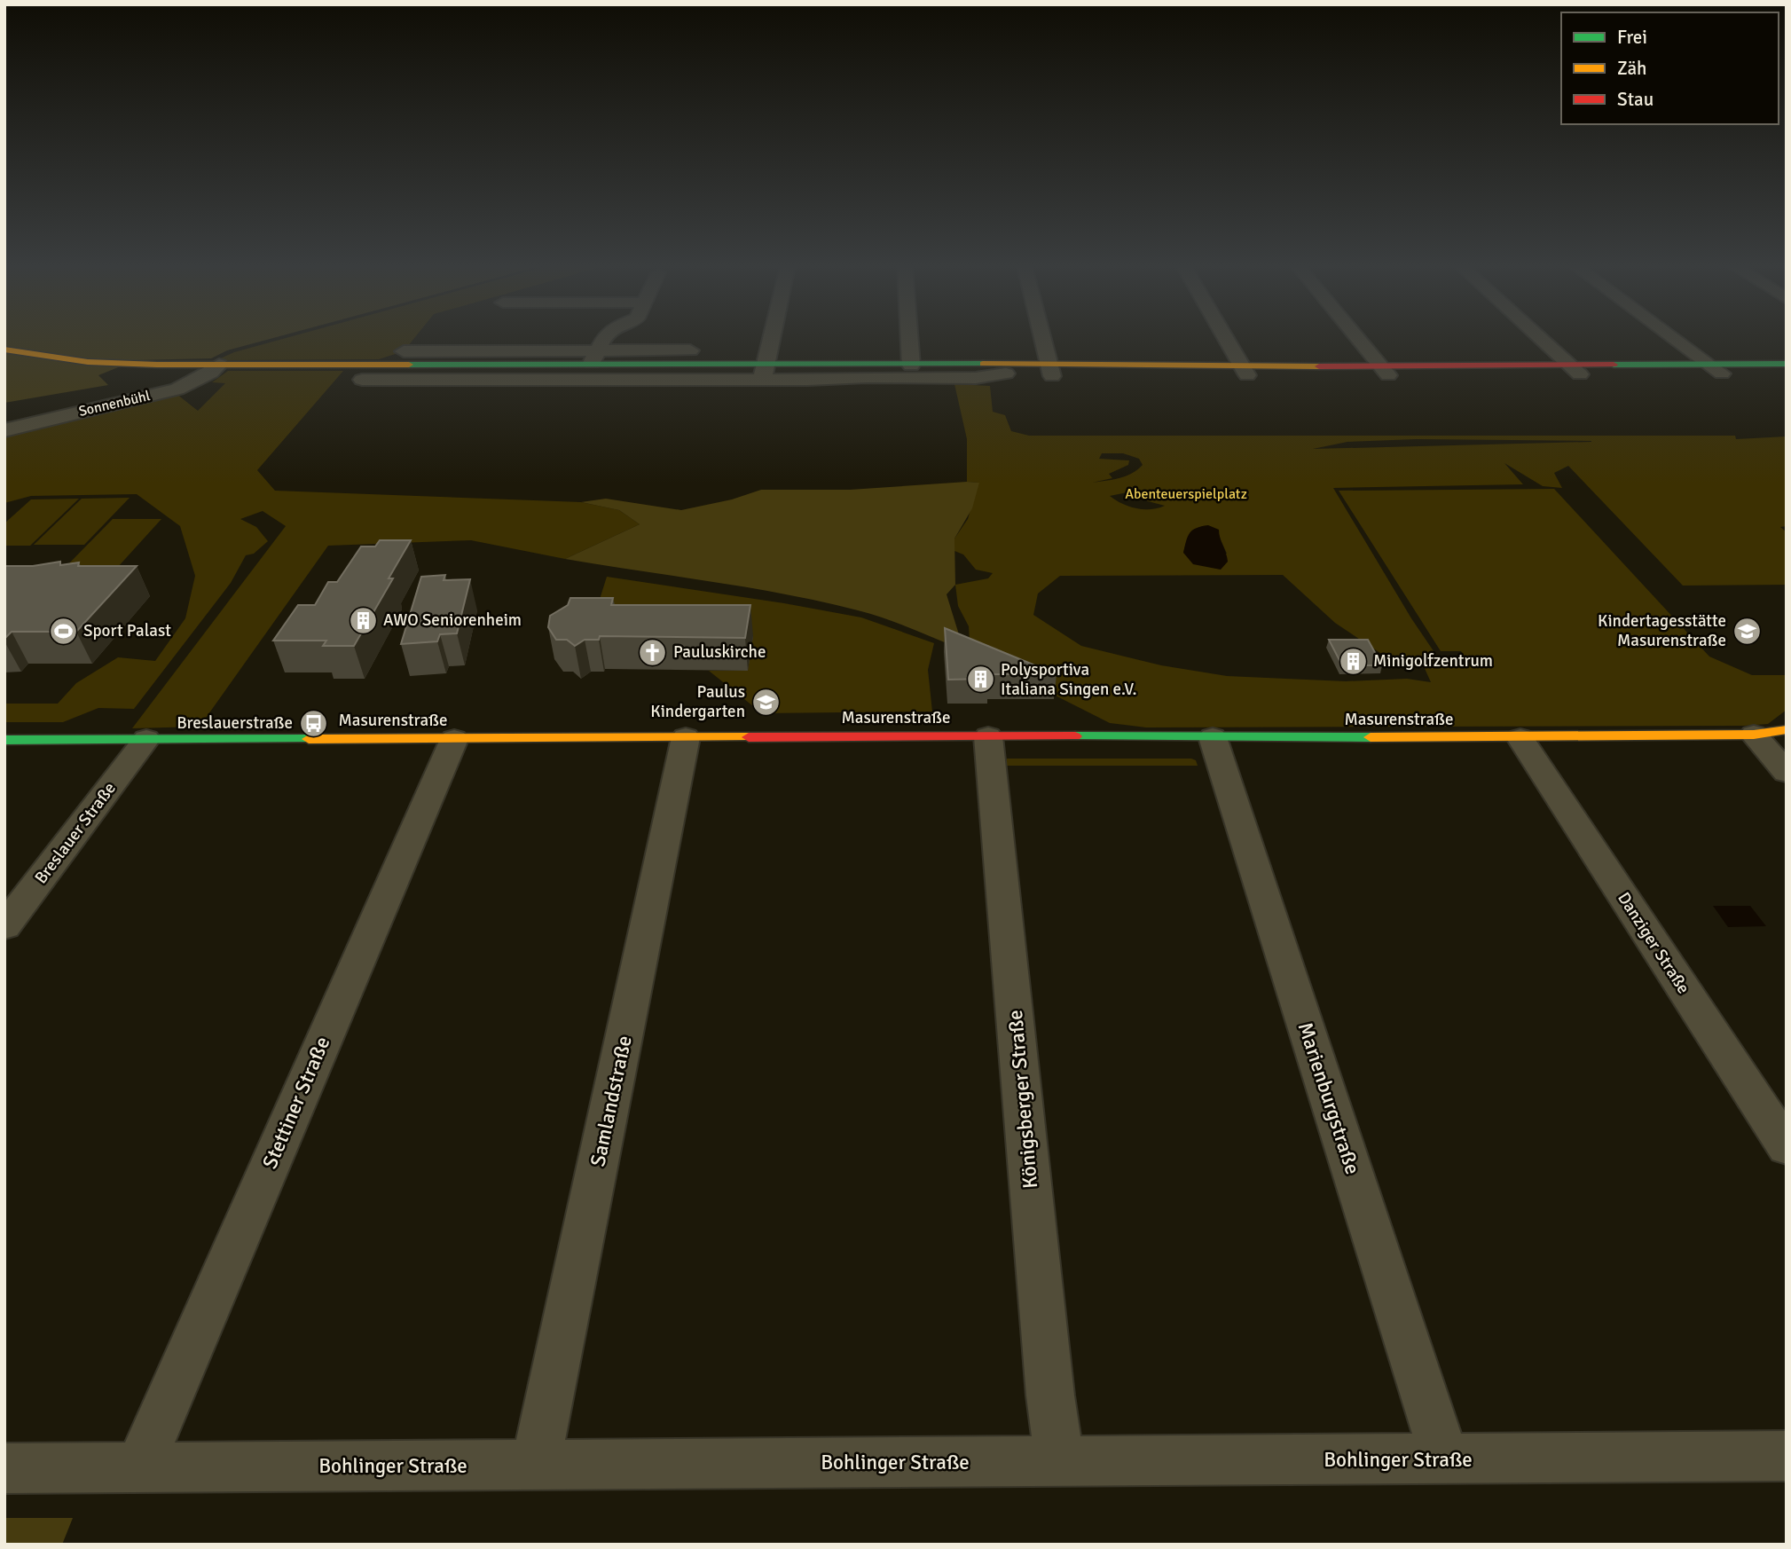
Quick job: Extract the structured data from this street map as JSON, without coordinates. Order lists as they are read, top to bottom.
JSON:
{
  "streets": {
    "street": [
      "Sonnenbühl",
      "Masurenstraße",
      "Breslauer Straße",
      "Danziger Straße",
      "Marienburgstraße",
      "Königsberger Straße",
      "Samlandstraße",
      "Stettiner Straße",
      "Bohlinger Straße"
    ]
  },
  "crossings": [
    ["Masurenstraße", "Breslauer Straße"],
    ["Masurenstraße", "Danziger Straße"],
    ["Masurenstraße", "Marienburgstraße"],
    ["Masurenstraße", "Königsberger Straße"],
    ["Masurenstraße", "Samlandstraße"],
    ["Masurenstraße", "Stettiner Straße"],
    ["Marienburgstraße", "Bohlinger Straße"],
    ["Königsberger Straße", "Bohlinger Straße"],
    ["Samlandstraße", "Bohlinger Straße"],
    ["Stettiner Straße", "Bohlinger Straße"]
  ],
  "parks": ["Abenteuerspielplatz"],
  "places": {
    "building": ["AWO Seniorenheim", "Minigolfzentrum", "Polysportiva Italiana Singen e.V."],
    "sports": ["Sport Palast"],
    "school or university": ["Kindertagesstätte Masurenstraße", "Paulus Kindergarten"],
    "church": ["Pauluskirche"],
    "bus stop": ["Breslauerstraße"]
  },
  "legend": ["Frei", "Zäh", "Stau"]
}
